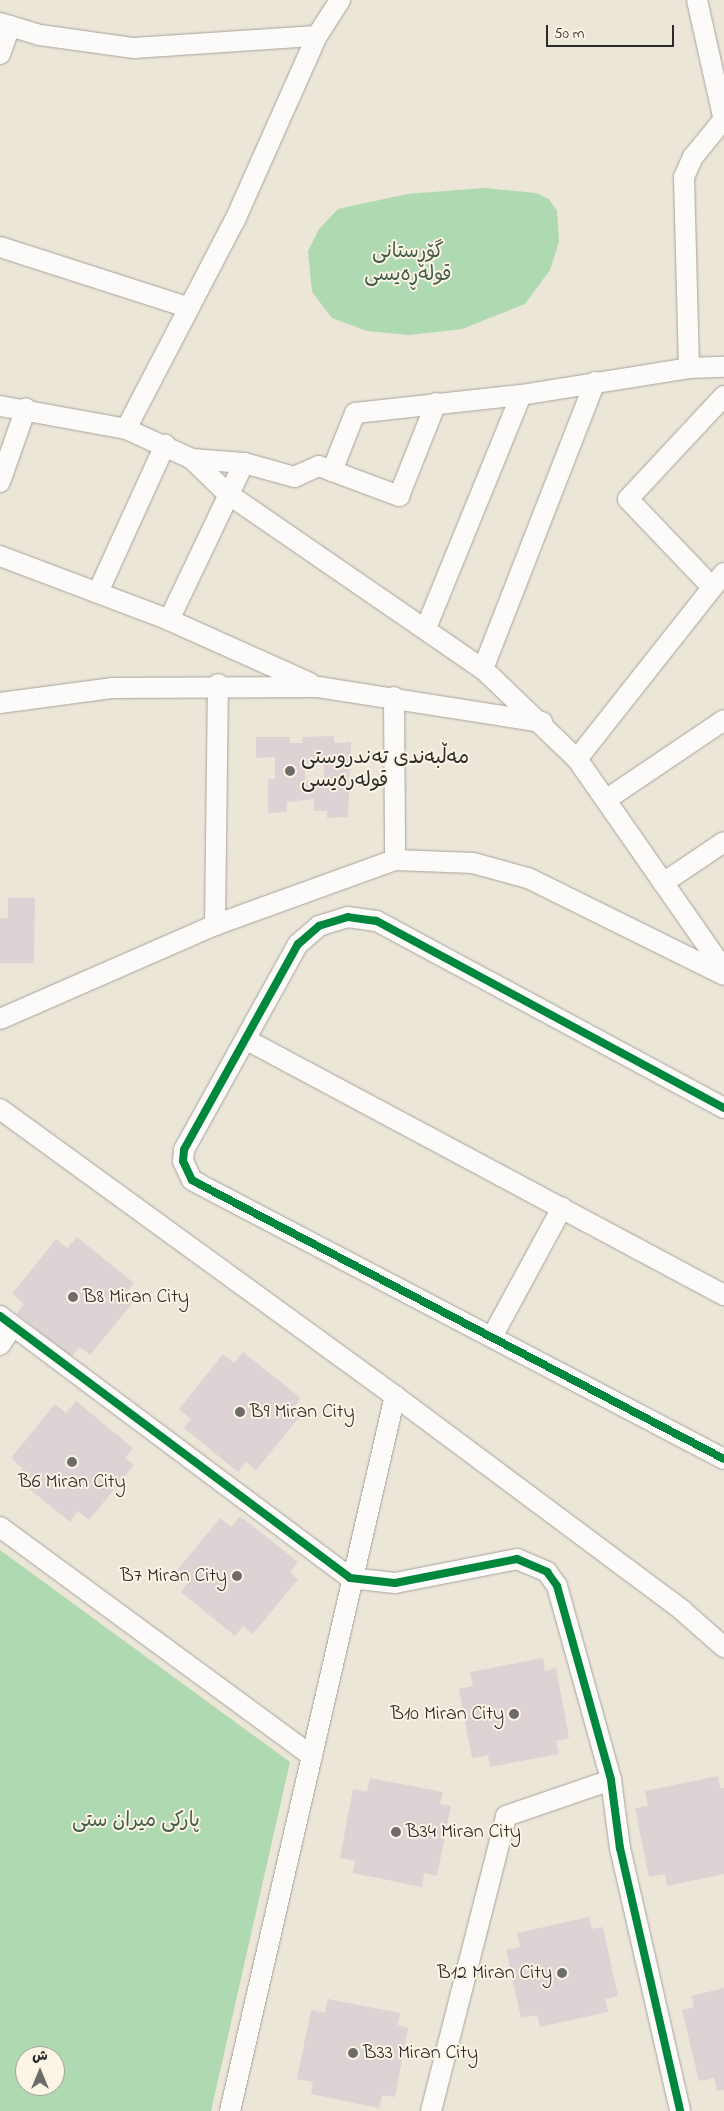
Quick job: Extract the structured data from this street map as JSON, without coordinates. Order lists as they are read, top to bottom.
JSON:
{
  "parks": ["گۆڕستانی قولەڕەیسی", "پارکی میران ستی"],
  "places": [
    "مەڵبەندی تەندروستی قولەرەیسی",
    "B8 Miran City",
    "B9 Miran City",
    "B6 Miran City",
    "B7 Miran City",
    "B10 Miran City",
    "B34 Miran City",
    "B12 Miran City",
    "B33 Miran City"
  ],
  "scale_bar": "50 m",
  "north": "top"
}
